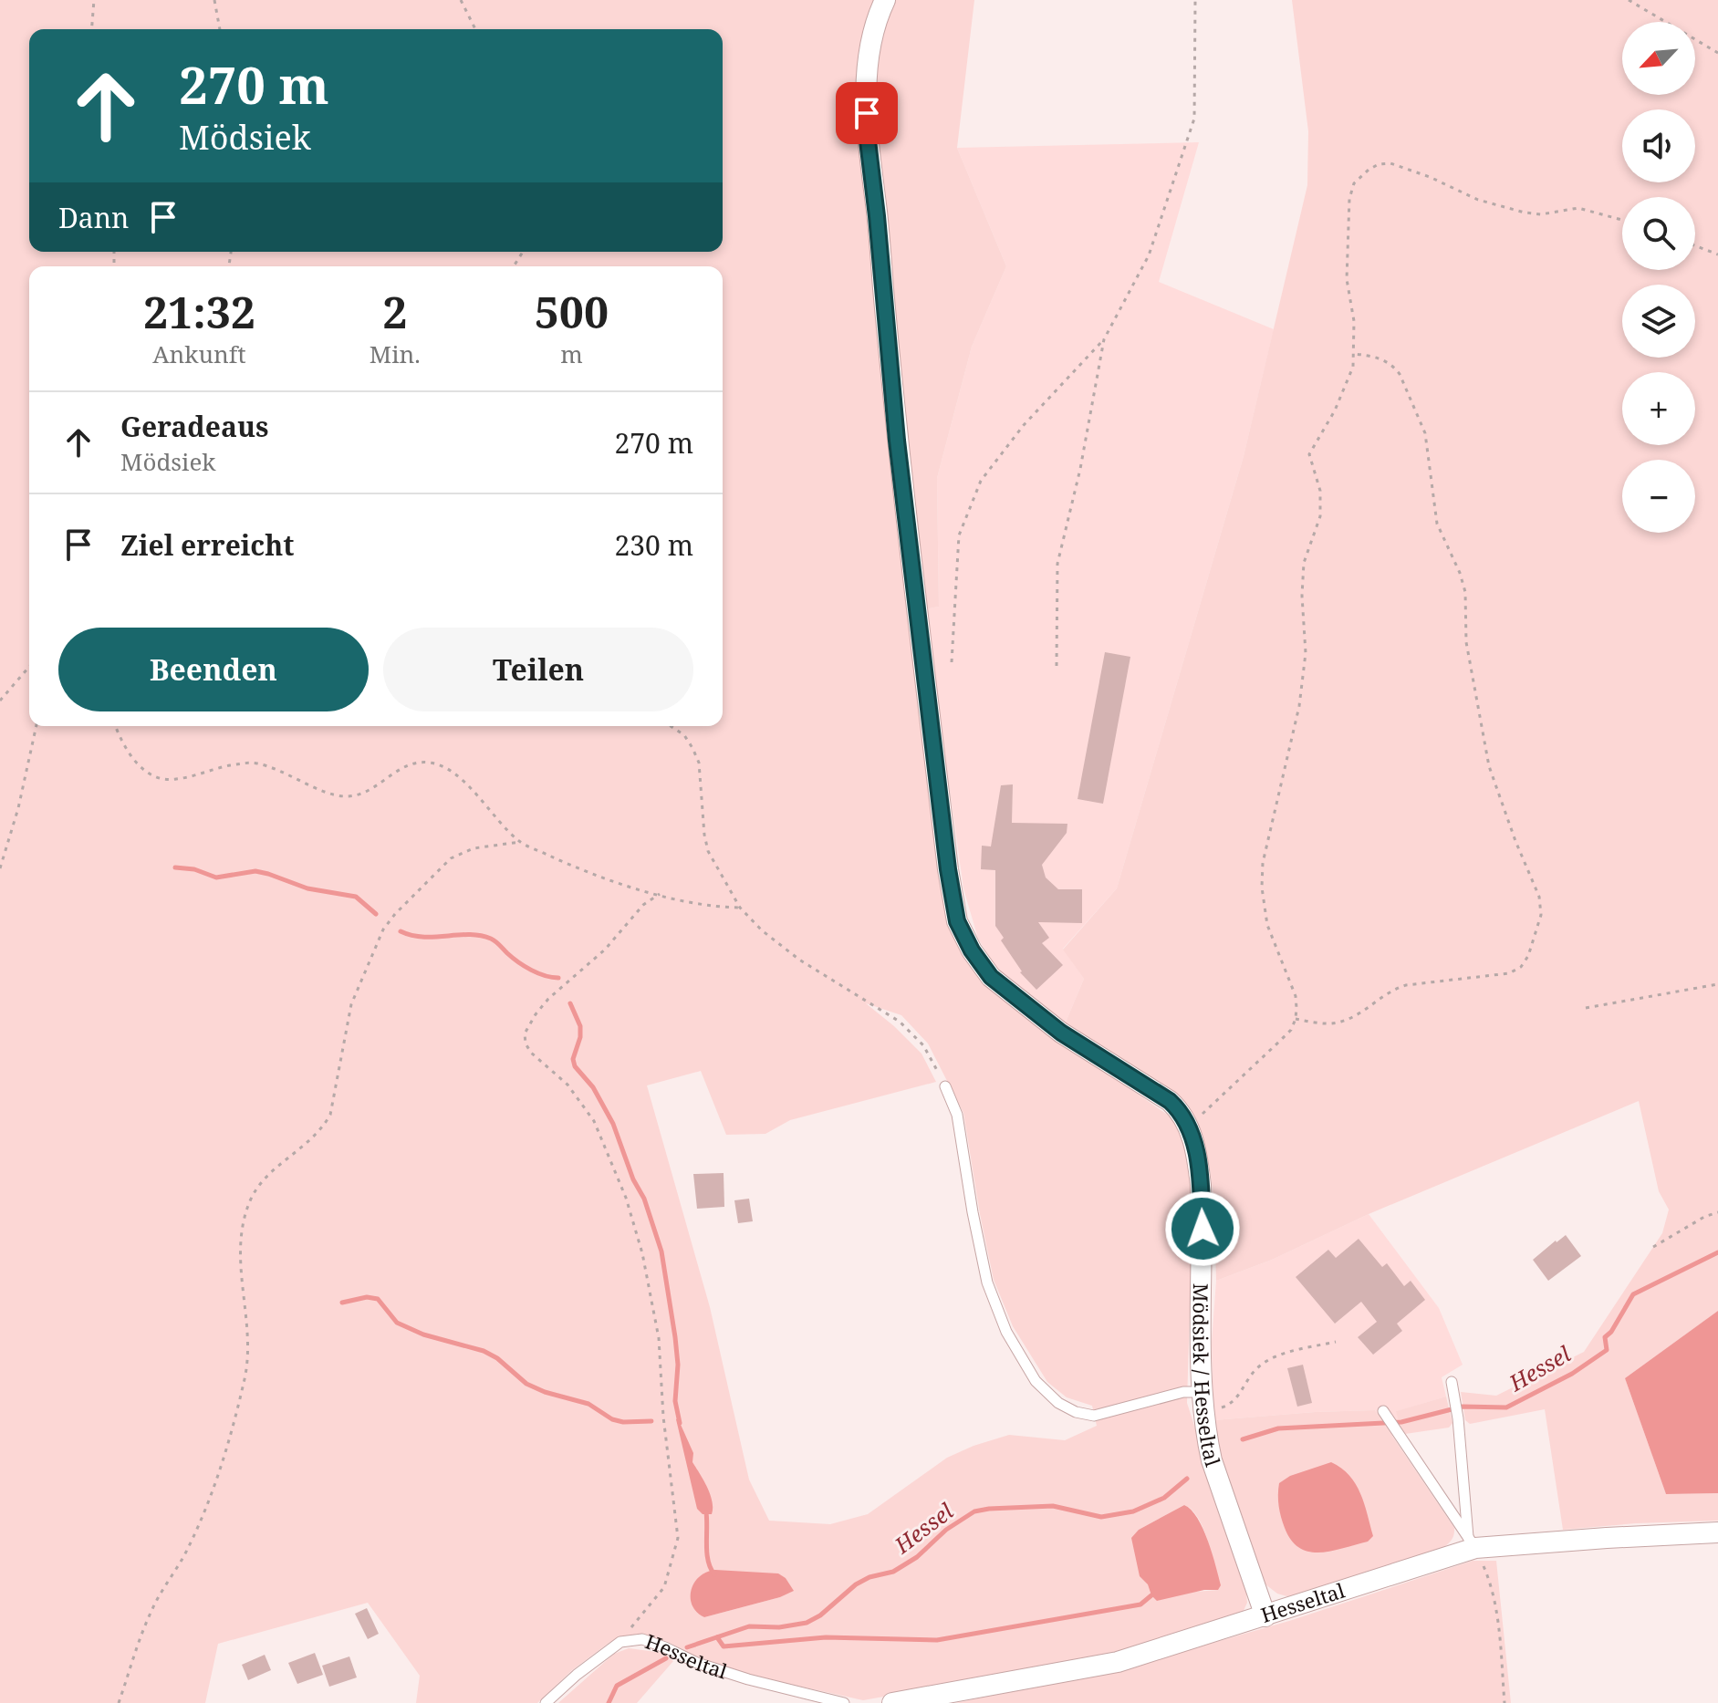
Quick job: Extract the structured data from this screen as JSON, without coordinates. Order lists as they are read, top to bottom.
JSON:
{
  "streets": {
    "street": ["Mödsiek / Hesseltal", "Hesseltal"]
  },
  "crossings": [
    ["Mödsiek / Hesseltal", "Hesseltal"]
  ],
  "water": ["Hessel"],
  "north": "bottom left",
  "page": {
    "map_buttons": ["+", "−"],
    "turn": ["270 m", "Mödsiek"],
    "then": "Dann",
    "eta": [
      "21:32",
      "Ankunft",
      "2",
      "Min.",
      "500",
      "m"
    ],
    "list": [
      {
        "name": "Geradeaus",
        "note": "Mödsiek",
        "value": "270 m"
      },
      {
        "name": "Ziel erreicht",
        "value": "230 m"
      }
    ],
    "buttons": ["Beenden", "Teilen"]
  }
}
